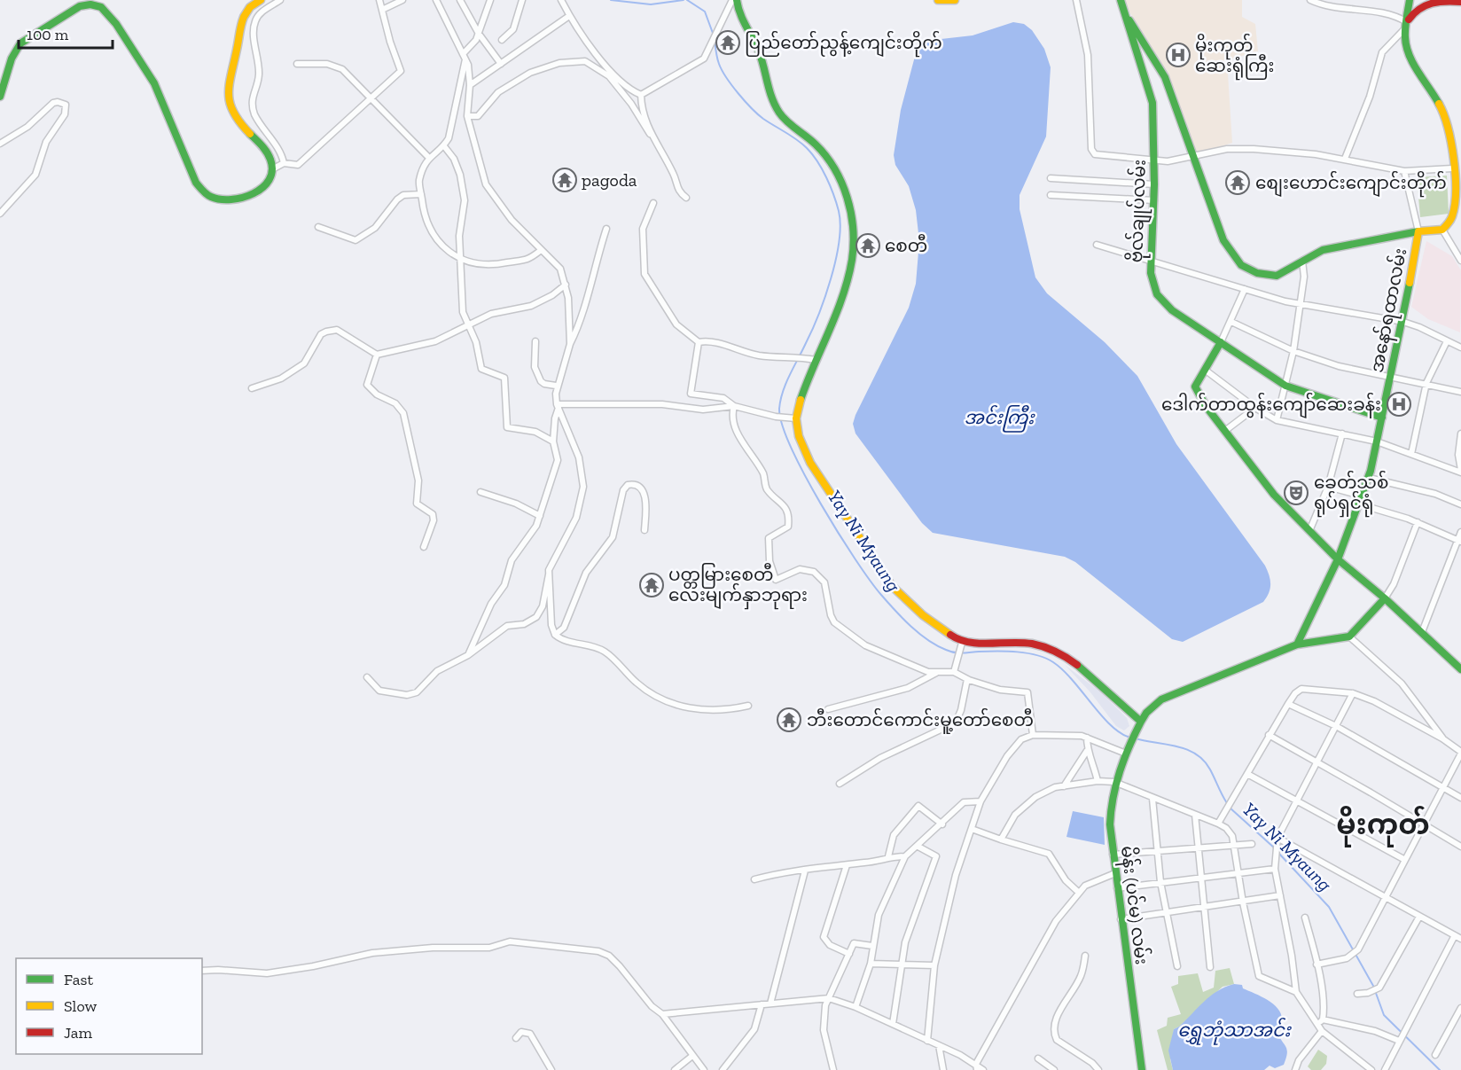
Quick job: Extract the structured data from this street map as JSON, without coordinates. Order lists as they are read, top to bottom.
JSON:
{
  "streets": {
    "main road": ["ဗိုလ်‌ချုပ်‌လမ်း", "အ‌နော်‌ရထာလမ်း", "မိန်း (ပင်မ) လမ်း"]
  },
  "crossings": [
    ["ဗိုလ်‌ချုပ်‌လမ်း", "အ‌နော်‌ရထာလမ်း"],
    ["အ‌နော်‌ရထာလမ်း", "မိန်း (ပင်မ) လမ်း"]
  ],
  "districts": ["မိုးကုတ်"],
  "water": ["အင်းကြီး", "Yay Ni Myaung", "ရွှေဘုံသာအင်း"],
  "places": {
    "temple": [
      "ပြည်‌‌တော်ညွန့်ကျေင်းတိုက်",
      "pagoda",
      "စျေးဟောင်းကျောင်းတိုက်",
      "စေတီ",
      "ပတ္တမြား‌စေတီ‌ လေးမျက်နှာဘုရား",
      "ဘီးတောင်ကောင်းမူ့တော်စေတီ"
    ],
    "hospital": ["မိုးကုတ်‌ ‌ဆေးရုံကြီး", "ဒေါက်တာထွန်းကျော်ဆေးခန်း"],
    "theatre": ["ခေတ်သစ် ရုပ်‌ရှင်ရုံ"]
  },
  "legend": ["Fast", "Slow", "Jam"],
  "scale_bar": "100 m"
}
